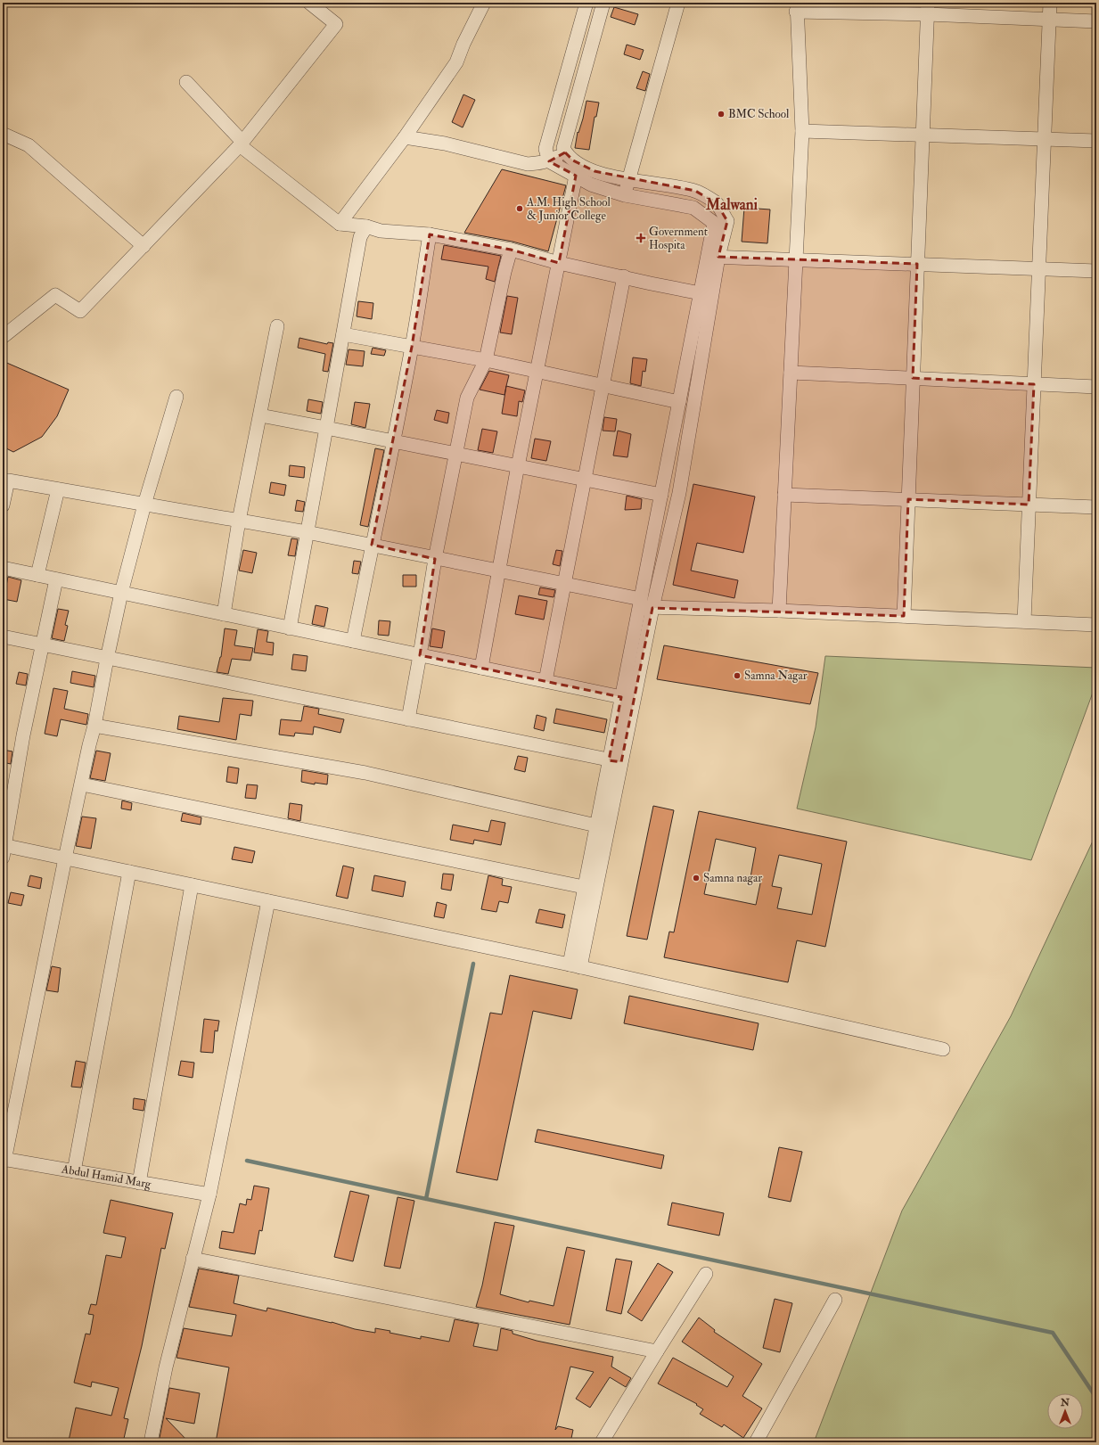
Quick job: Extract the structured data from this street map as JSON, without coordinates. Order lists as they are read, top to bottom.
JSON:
{
  "streets": {
    "street": ["Abdul Hamid Marg"]
  },
  "districts": ["Malwani"],
  "places": {
    "other": [
      "BMC School",
      "A.M. High School & Junior College",
      "Samna Nagar",
      "Samna nagar"
    ],
    "health": ["Government Hospita"]
  },
  "north": "top"
}
